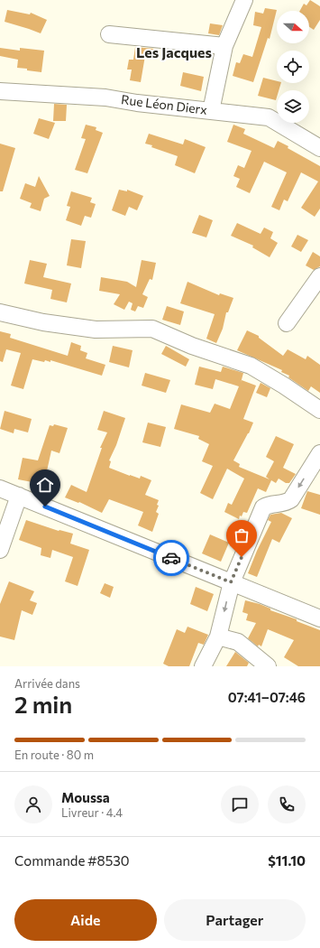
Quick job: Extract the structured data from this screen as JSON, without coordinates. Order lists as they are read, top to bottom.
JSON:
{
  "streets": {
    "street": ["Rue Léon Dierx"]
  },
  "districts": ["Les Jacques"],
  "north": "right",
  "page": {
    "heading": ["2 min", "Arrivée dans", "07:41–07:46"],
    "panel": [
      "Moussa",
      "Livreur · 4.4",
      "Commande #8530",
      "$11.10"
    ],
    "bar": "En route · 80 m",
    "buttons": ["Aide", "Partager"]
  }
}
